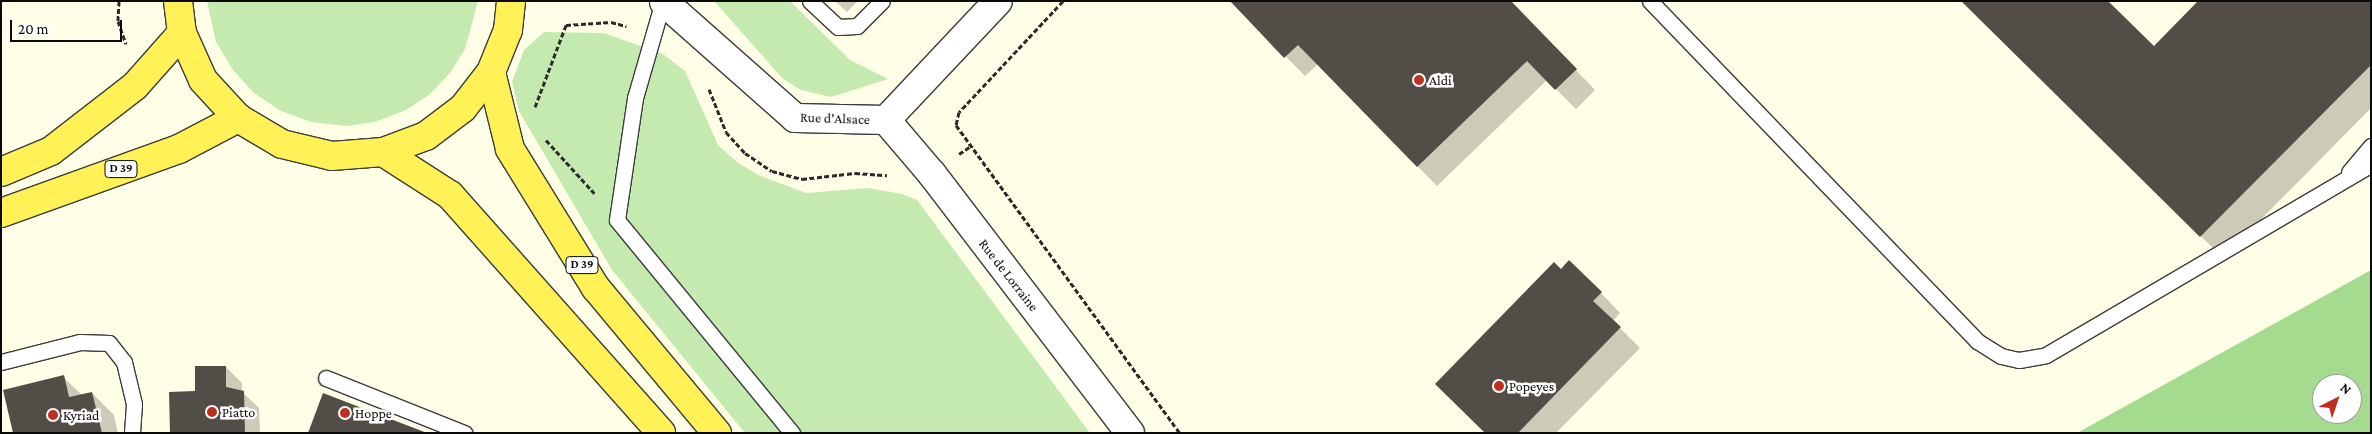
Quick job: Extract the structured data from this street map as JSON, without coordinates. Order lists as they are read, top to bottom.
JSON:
{
  "streets": {
    "main road": ["D 39"],
    "street": ["Rue d'Alsace", "Rue de Lorraine"]
  },
  "crossings": [
    ["Rue d'Alsace", "Rue de Lorraine"]
  ],
  "places": [
    "Aldi",
    "Popeyes",
    "Piatto",
    "Hoppe",
    "Kyriad"
  ],
  "scale_bar": "20 m",
  "north": "top right"
}
